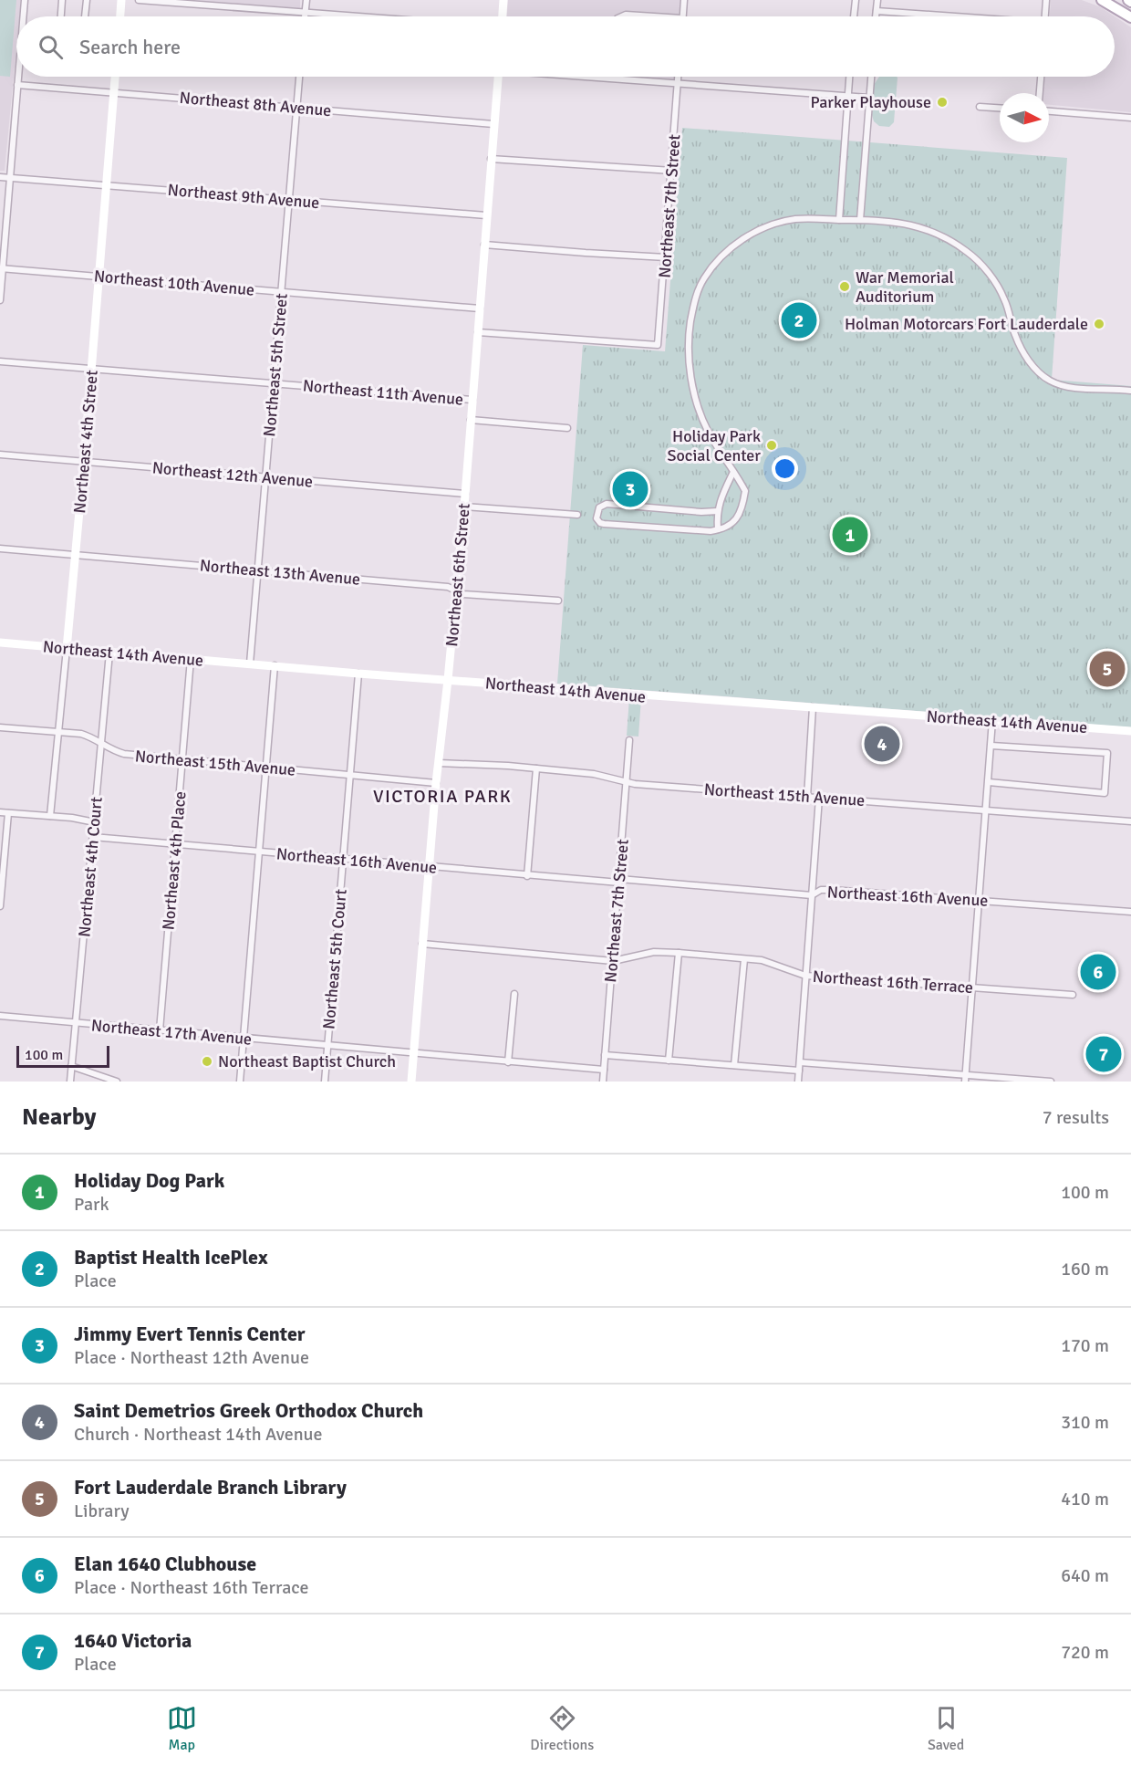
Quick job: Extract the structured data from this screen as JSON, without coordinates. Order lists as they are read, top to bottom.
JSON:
{
  "streets": {
    "street": [
      "Northeast 8th Avenue",
      "Northeast 9th Avenue",
      "Northeast 7th Street",
      "Northeast 10th Avenue",
      "Northeast 5th Street",
      "Northeast 11th Avenue",
      "Northeast 4th Street",
      "Northeast 12th Avenue",
      "Northeast 13th Avenue",
      "Northeast 6th Street",
      "Northeast 14th Avenue",
      "Northeast 15th Avenue",
      "Northeast 4th Place",
      "Northeast 16th Avenue",
      "Northeast 4th Court",
      "Northeast 5th Court",
      "Northeast 16th Terrace",
      "Northeast 17th Avenue"
    ]
  },
  "crossings": [
    ["Northeast 8th Avenue", "Northeast 5th Street"],
    ["Northeast 8th Avenue", "Northeast 4th Street"],
    ["Northeast 8th Avenue", "Northeast 6th Street"],
    ["Northeast 9th Avenue", "Northeast 5th Street"],
    ["Northeast 9th Avenue", "Northeast 4th Street"],
    ["Northeast 9th Avenue", "Northeast 6th Street"],
    ["Northeast 7th Street", "Northeast 6th Street"],
    ["Northeast 7th Street", "Northeast 15th Avenue"],
    ["Northeast 7th Street", "Northeast 16th Avenue"],
    ["Northeast 7th Street", "Northeast 16th Terrace"],
    ["Northeast 7th Street", "Northeast 17th Avenue"],
    ["Northeast 10th Avenue", "Northeast 5th Street"],
    ["Northeast 10th Avenue", "Northeast 4th Street"],
    ["Northeast 10th Avenue", "Northeast 6th Street"],
    ["Northeast 5th Street", "Northeast 11th Avenue"],
    ["Northeast 5th Street", "Northeast 12th Avenue"],
    ["Northeast 5th Street", "Northeast 13th Avenue"],
    ["Northeast 5th Street", "Northeast 14th Avenue"],
    ["Northeast 11th Avenue", "Northeast 4th Street"],
    ["Northeast 11th Avenue", "Northeast 6th Street"],
    ["Northeast 4th Street", "Northeast 12th Avenue"],
    ["Northeast 4th Street", "Northeast 13th Avenue"],
    ["Northeast 4th Street", "Northeast 14th Avenue"],
    ["Northeast 4th Street", "Northeast 15th Avenue"],
    ["Northeast 12th Avenue", "Northeast 6th Street"],
    ["Northeast 13th Avenue", "Northeast 6th Street"],
    ["Northeast 6th Street", "Northeast 14th Avenue"],
    ["Northeast 6th Street", "Northeast 15th Avenue"],
    ["Northeast 6th Street", "Northeast 16th Avenue"],
    ["Northeast 6th Street", "Northeast 16th Terrace"],
    ["Northeast 6th Street", "Northeast 17th Avenue"],
    ["Northeast 14th Avenue", "Northeast 4th Place"],
    ["Northeast 14th Avenue", "Northeast 4th Court"],
    ["Northeast 14th Avenue", "Northeast 5th Court"],
    ["Northeast 15th Avenue", "Northeast 4th Place"],
    ["Northeast 15th Avenue", "Northeast 4th Court"],
    ["Northeast 15th Avenue", "Northeast 5th Court"],
    ["Northeast 4th Place", "Northeast 16th Avenue"],
    ["Northeast 4th Place", "Northeast 17th Avenue"],
    ["Northeast 16th Avenue", "Northeast 4th Court"],
    ["Northeast 16th Avenue", "Northeast 5th Court"],
    ["Northeast 4th Court", "Northeast 17th Avenue"],
    ["Northeast 5th Court", "Northeast 17th Avenue"]
  ],
  "districts": ["VICTORIA PARK"],
  "places": [
    "Parker Playhouse",
    "War Memorial Auditorium",
    "Holman Motorcars Fort Lauderdale",
    "Holiday Park Social Center",
    "Northeast Baptist Church"
  ],
  "scale_bar": "100 m",
  "north": "right",
  "page": {
    "search": "Search here",
    "pins": [
      "2",
      "3",
      "1",
      "5",
      "4",
      "6",
      "7"
    ],
    "scale": "100 m",
    "heading": ["Nearby", "7 results"],
    "list": [
      {
        "mark": "1",
        "name": "Holiday Dog Park",
        "note": "Park",
        "value": "100 m"
      },
      {
        "mark": "2",
        "name": "Baptist Health IcePlex",
        "note": "Place",
        "value": "160 m"
      },
      {
        "mark": "3",
        "name": "Jimmy Evert Tennis Center",
        "note": "Place · Northeast 12th Avenue",
        "value": "170 m"
      },
      {
        "mark": "4",
        "name": "Saint Demetrios Greek Orthodox Church",
        "note": "Church · Northeast 14th Avenue",
        "value": "310 m"
      },
      {
        "mark": "5",
        "name": "Fort Lauderdale Branch Library",
        "note": "Library",
        "value": "410 m"
      },
      {
        "mark": "6",
        "name": "Elan 1640 Clubhouse",
        "note": "Place · Northeast 16th Terrace",
        "value": "640 m"
      },
      {
        "mark": "7",
        "name": "1640 Victoria",
        "note": "Place",
        "value": "720 m"
      }
    ],
    "nav": ["Map", "Directions", "Saved"]
  }
}
